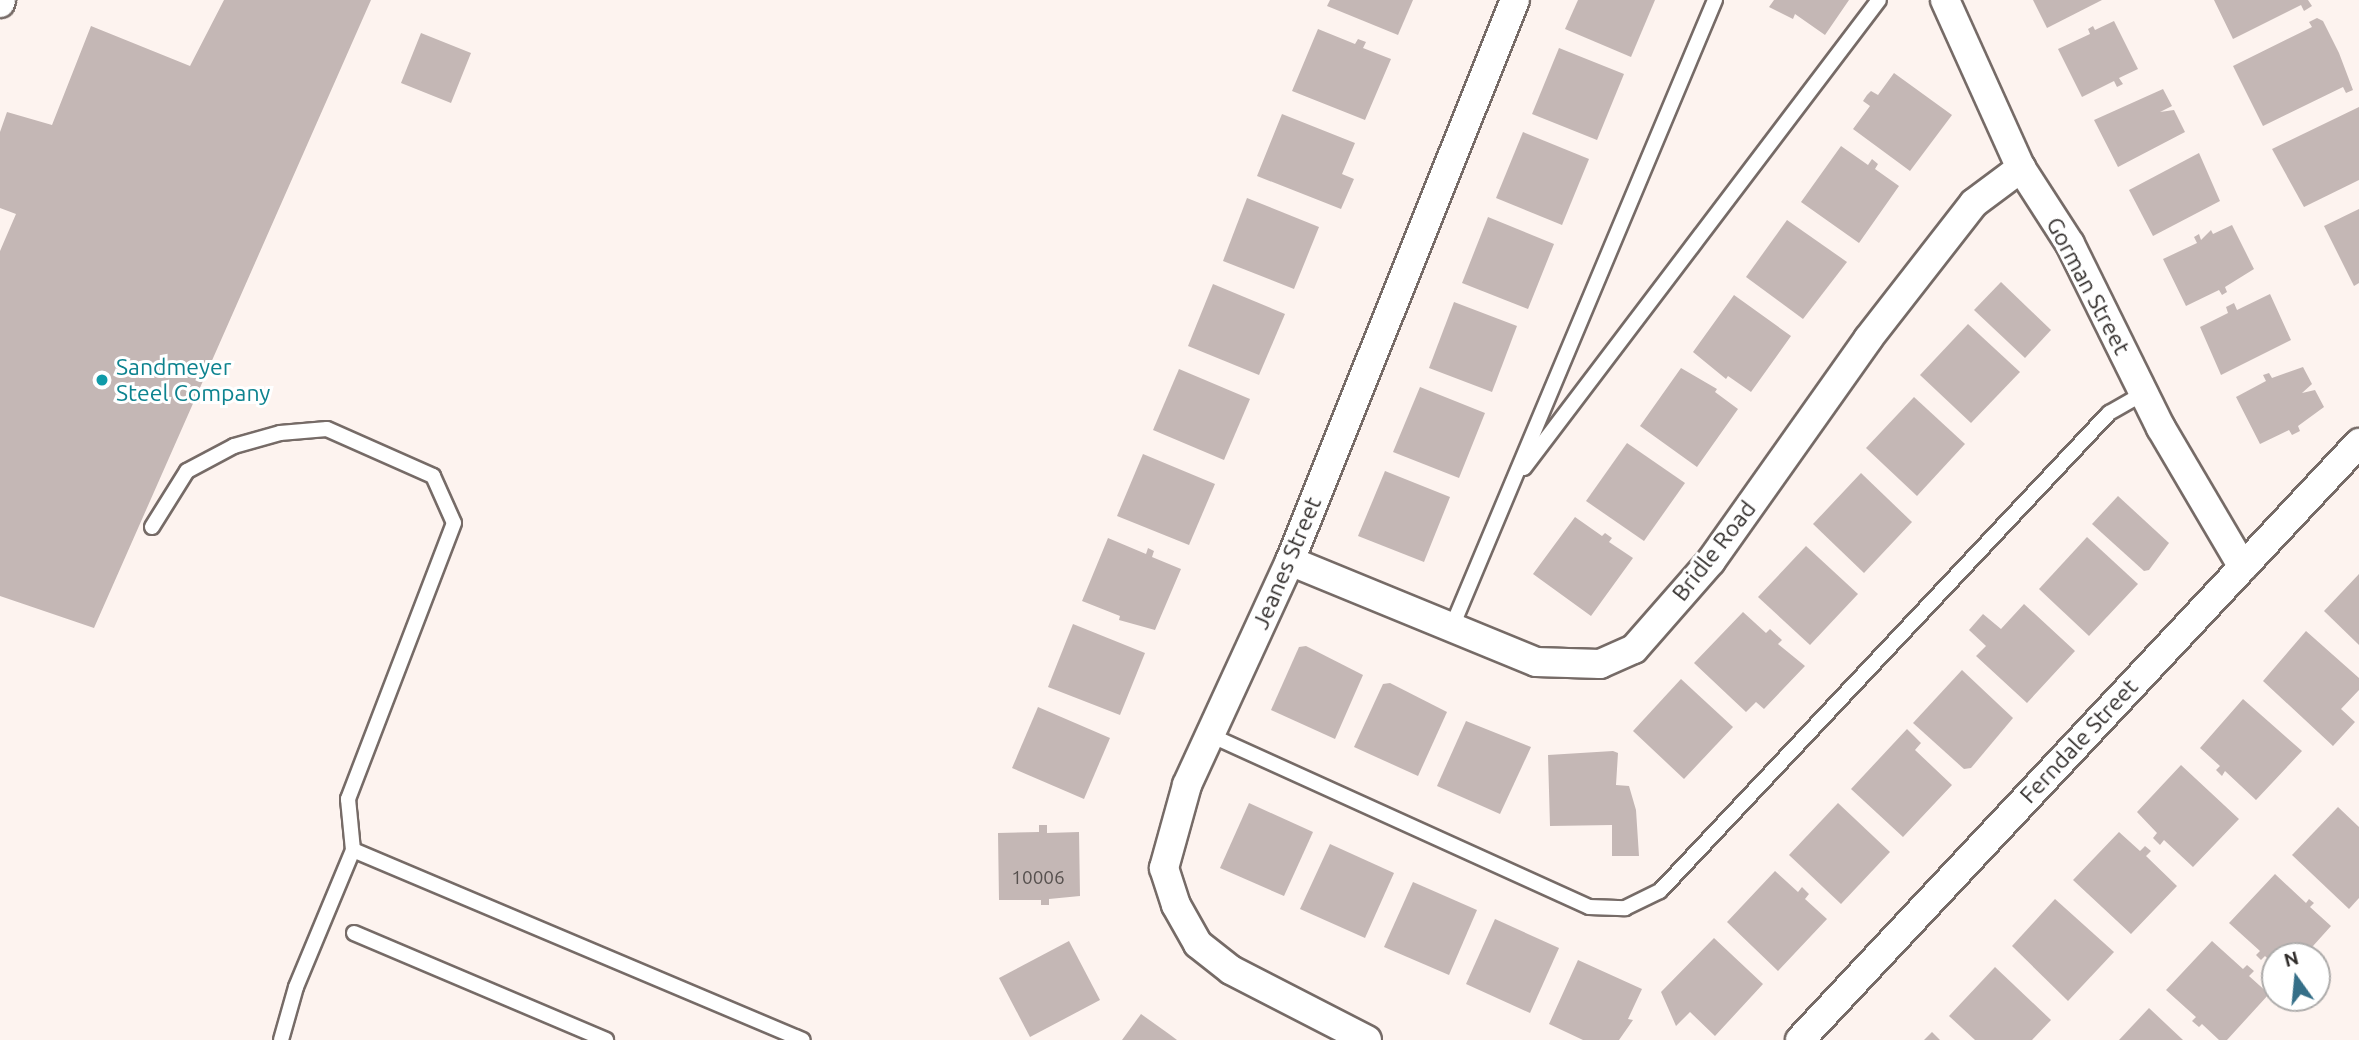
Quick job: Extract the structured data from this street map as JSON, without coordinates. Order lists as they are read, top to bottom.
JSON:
{
  "streets": {
    "street": [
      "Gorman Street",
      "Bridle Road",
      "Jeanes Street",
      "Ferndale Street"
    ]
  },
  "crossings": [
    ["Gorman Street", "Bridle Road"],
    ["Gorman Street", "Ferndale Street"],
    ["Bridle Road", "Jeanes Street"]
  ],
  "places": ["Sandmeyer Steel Company"],
  "house_numbers": ["10006"],
  "north": "top"
}
